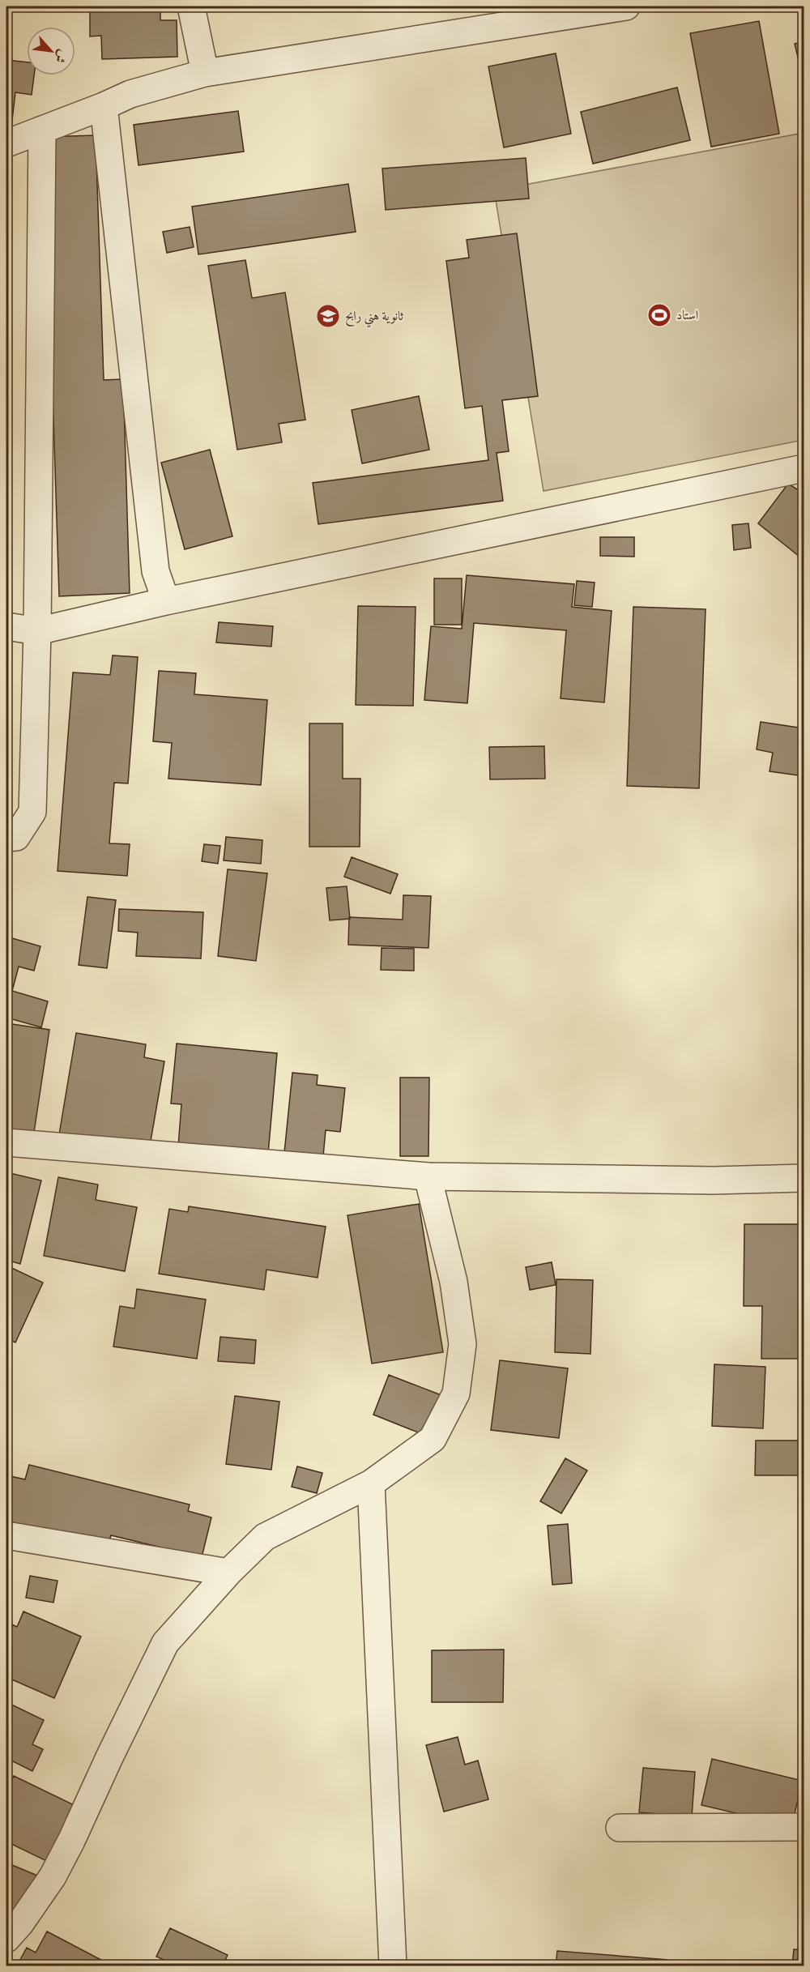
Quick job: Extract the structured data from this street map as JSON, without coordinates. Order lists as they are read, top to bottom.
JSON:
{
  "places": {
    "sports": ["استاد"],
    "school or university": ["ثانوية هني رابح"]
  },
  "north": "bottom right"
}
